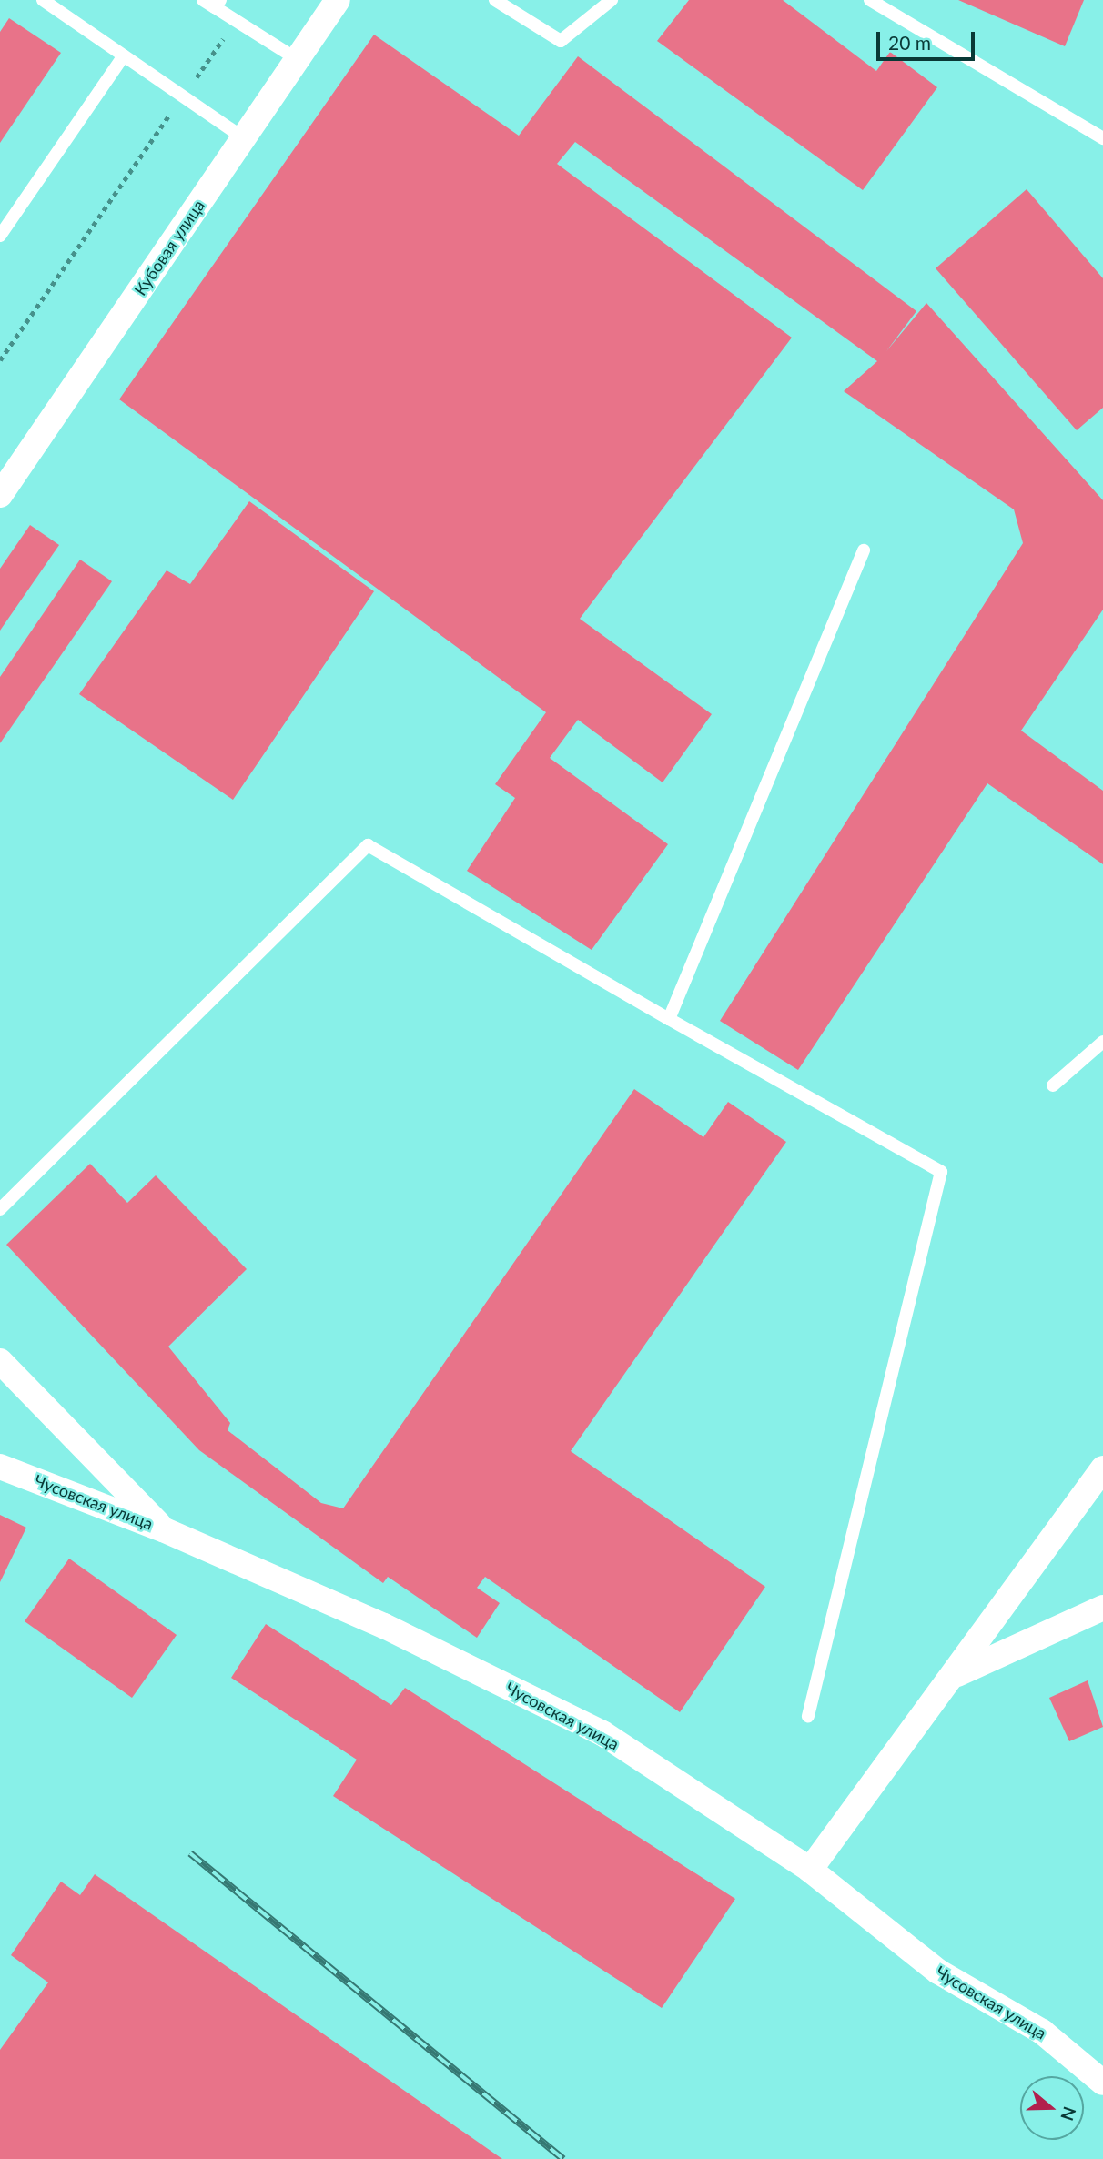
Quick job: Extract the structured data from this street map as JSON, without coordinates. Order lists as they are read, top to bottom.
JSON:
{
  "streets": {
    "street": ["Кубовая улица", "Чусовская улица"]
  },
  "scale_bar": "20 m",
  "north": "right"
}
